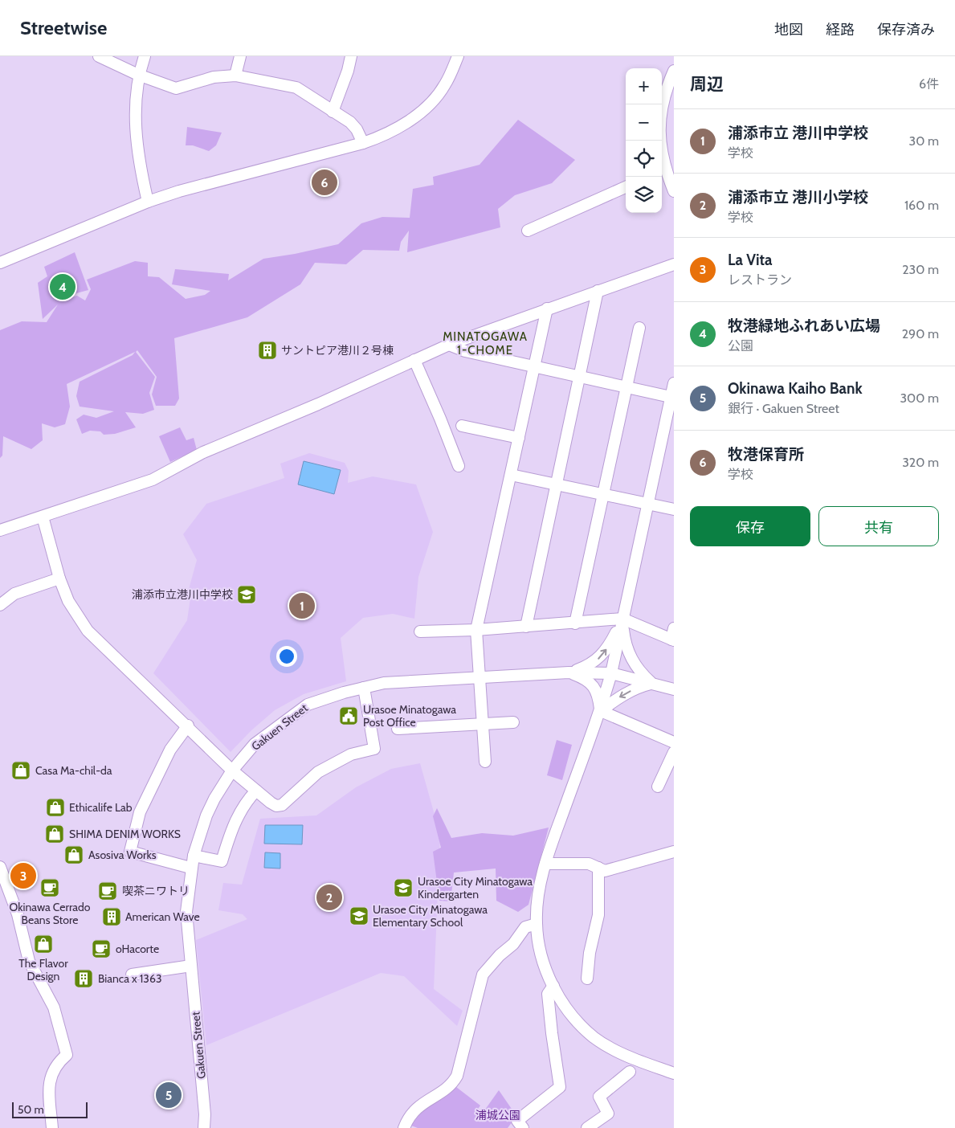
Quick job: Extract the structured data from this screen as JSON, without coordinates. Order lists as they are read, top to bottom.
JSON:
{
  "streets": {
    "street": ["Gakuen Street"]
  },
  "districts": ["MINATOGAWA 1-CHOME"],
  "parks": ["浦城公園"],
  "places": {
    "building": ["サントピア港川２号棟", "American Wave", "Bianca x 1363"],
    "school or university": ["浦添市立港川中学校", "Urasoe City Minatogawa Kindergarten", "Urasoe City Minatogawa Elementary School"],
    "public building": ["Urasoe Minatogawa Post Office"],
    "shop": [
      "Casa Ma-chil-da",
      "Ethicalife Lab",
      "SHIMA DENIM WORKS",
      "Asosiva Works",
      "The Flavor Design"
    ],
    "cafe": ["Okinawa Cerrado Beans Store", "喫茶ニワトリ", "oHacorte"]
  },
  "scale_bar": "50 m",
  "page": {
    "header": "Streetwise",
    "nav": ["地図", "経路", "保存済み"],
    "heading": ["周辺", "6件"],
    "map_buttons": ["+", "−"],
    "list": [
      {
        "mark": "1",
        "name": "浦添市立 港川中学校",
        "note": "学校",
        "value": "30 m"
      },
      {
        "mark": "2",
        "name": "浦添市立 港川小学校",
        "note": "学校",
        "value": "160 m"
      },
      {
        "mark": "3",
        "name": "La Vita",
        "note": "レストラン",
        "value": "230 m"
      },
      {
        "mark": "4",
        "name": "牧港緑地ふれあい広場",
        "note": "公園",
        "value": "290 m"
      },
      {
        "mark": "5",
        "name": "Okinawa Kaiho Bank",
        "note": "銀行 · Gakuen Street",
        "value": "300 m"
      },
      {
        "mark": "6",
        "name": "牧港保育所",
        "note": "学校",
        "value": "320 m"
      }
    ],
    "pins": [
      "6",
      "4",
      "1",
      "3",
      "2",
      "5"
    ],
    "buttons": ["保存", "共有"],
    "scale": "50 m"
  }
}
